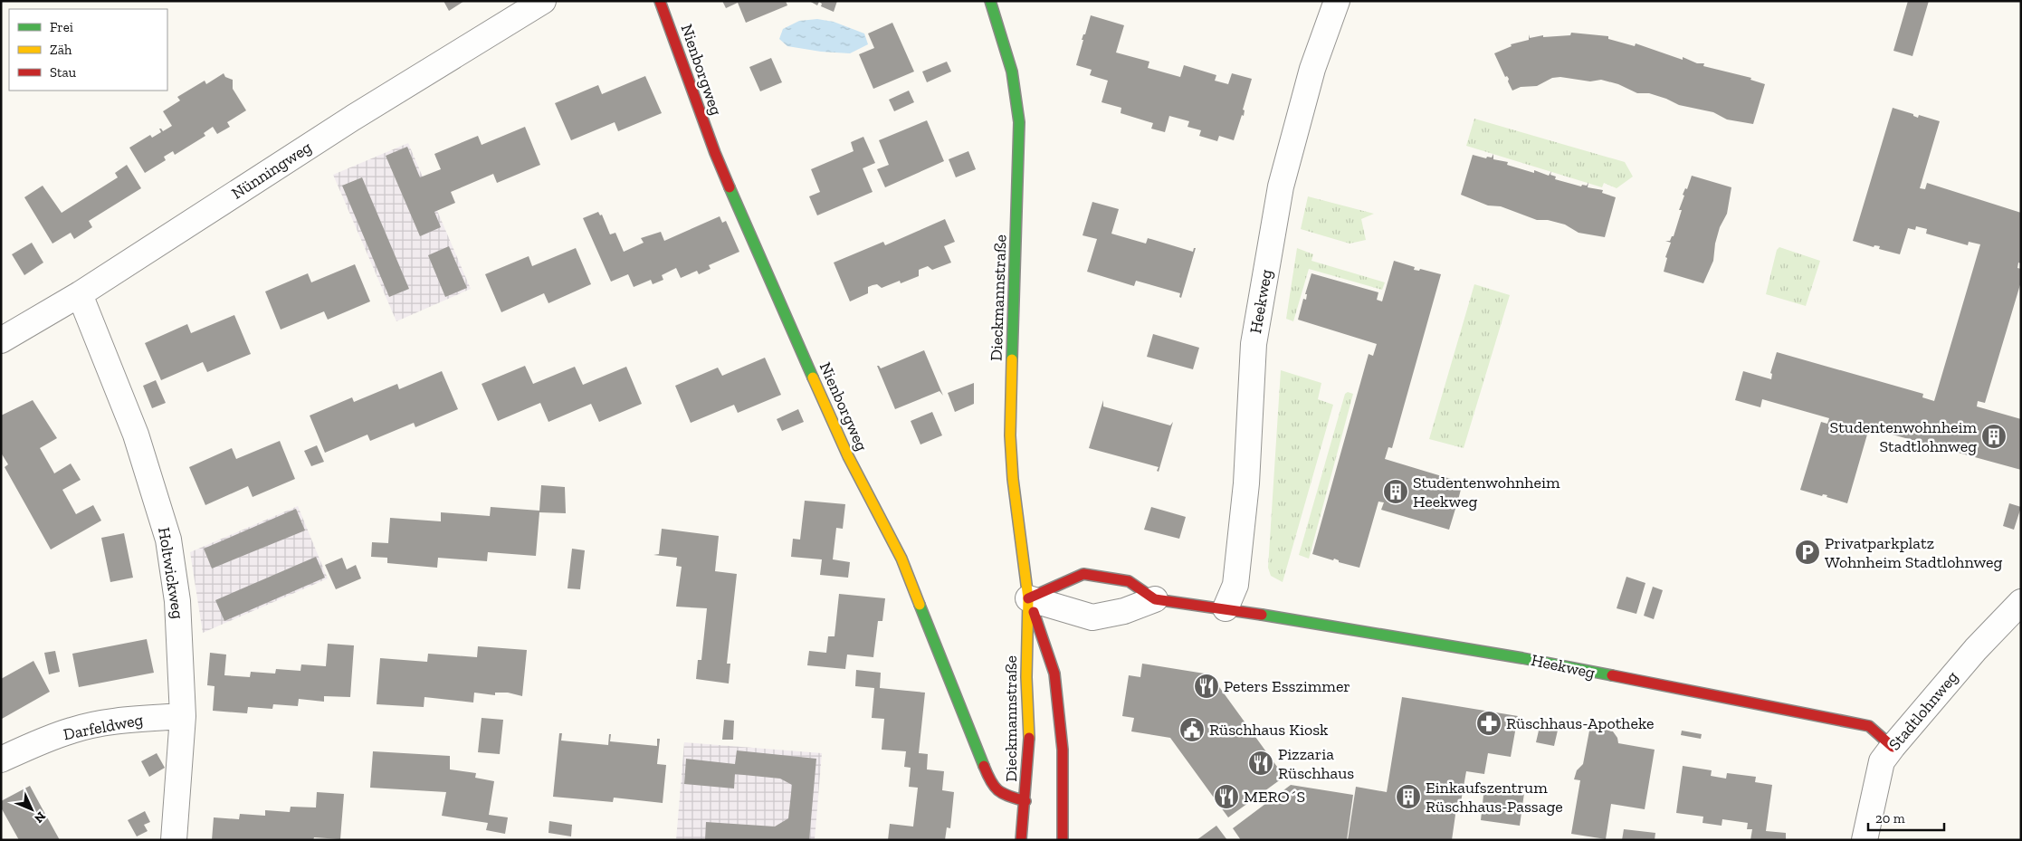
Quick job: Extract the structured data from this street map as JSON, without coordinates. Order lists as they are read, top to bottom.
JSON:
{
  "streets": {
    "street": [
      "Nienborgweg",
      "Nünningweg",
      "Dieckmannstraße",
      "Heekweg",
      "Holtwickweg",
      "Stadtlohnweg",
      "Darfeldweg"
    ]
  },
  "crossings": [
    ["Nienborgweg", "Dieckmannstraße"],
    ["Nünningweg", "Holtwickweg"],
    ["Dieckmannstraße", "Heekweg"],
    ["Heekweg", "Stadtlohnweg"],
    ["Holtwickweg", "Darfeldweg"]
  ],
  "places": {
    "building": ["Studentenwohnheim Stadtlohnweg", "Studentenwohnheim Heekweg", "Einkaufszentrum Rüschhaus-Passage"],
    "parking": ["Privatparkplatz Wohnheim Stadtlohnweg"],
    "restaurant": ["Peters Esszimmer", "Pizzaria Rüschhaus", "MERO´S"],
    "pharmacy": ["Rüschhaus-Apotheke"],
    "public building": ["Rüschhaus Kiosk"]
  },
  "legend": ["Frei", "Zäh", "Stau"],
  "scale_bar": "20 m",
  "north": "bottom right"
}
